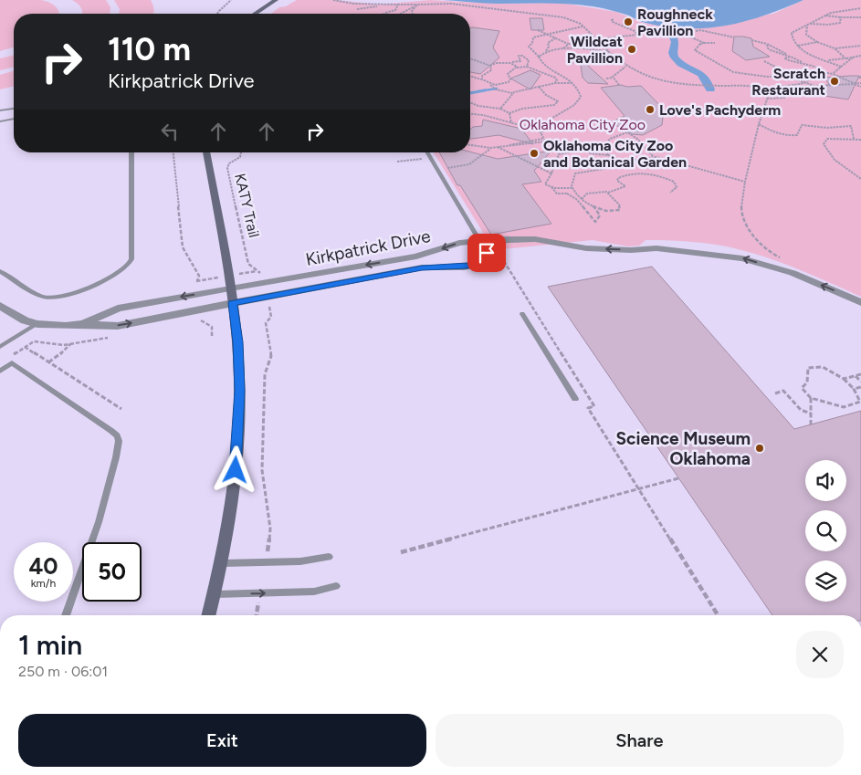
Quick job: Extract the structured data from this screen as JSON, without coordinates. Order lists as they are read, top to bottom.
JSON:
{
  "streets": {
    "street": ["Kirkpatrick Drive"],
    "path": ["KATY Trail"]
  },
  "parks": ["Oklahoma City Zoo"],
  "places": [
    "Roughneck Pavillion",
    "Wildcat Pavillion",
    "Scratch Restaurant",
    "Love's Pachyderm",
    "Oklahoma City Zoo and Botanical Garden",
    "Science Museum Oklahoma"
  ],
  "page": {
    "turn": ["110 m", "Kirkpatrick Drive"],
    "speed": "40 km/h",
    "limit": "50",
    "heading": ["1 min", "250 m · 06:01"],
    "buttons": ["Exit", "Share"]
  }
}
